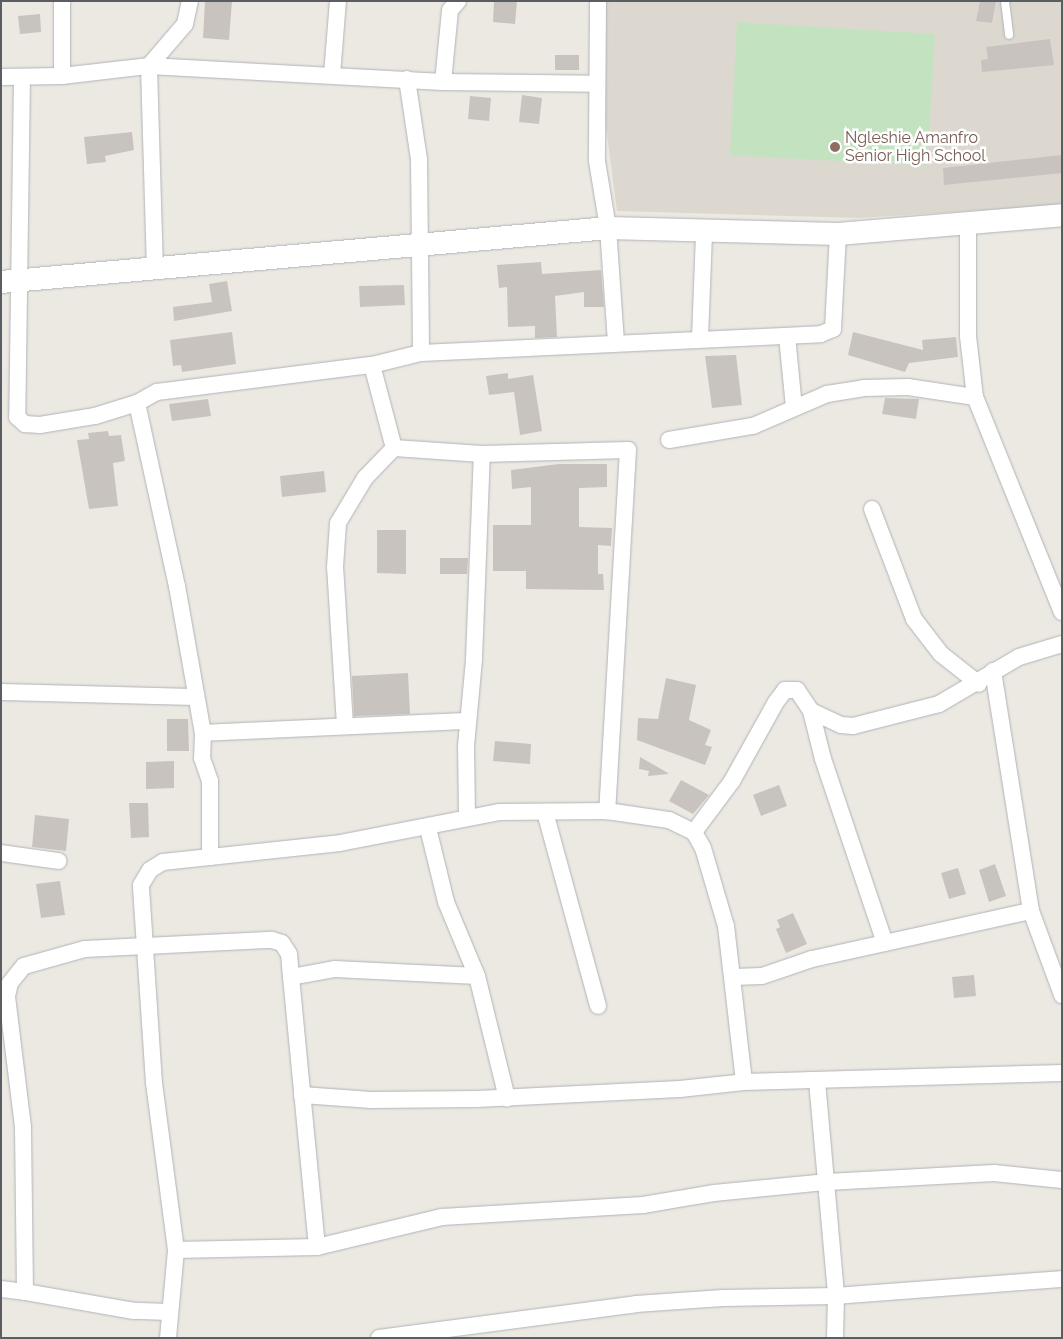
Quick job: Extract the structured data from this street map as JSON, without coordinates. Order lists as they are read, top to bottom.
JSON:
{
  "places": ["Ngleshie Amanfro Senior High School"]
}
